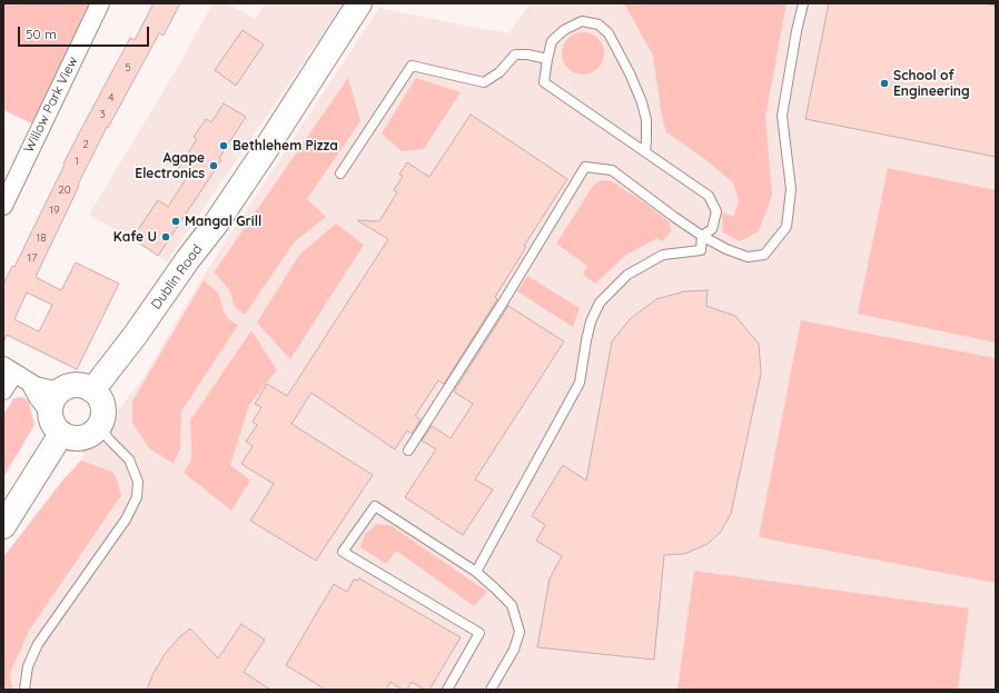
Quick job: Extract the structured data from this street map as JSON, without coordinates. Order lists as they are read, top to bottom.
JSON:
{
  "streets": {
    "main road": ["Dublin Road"],
    "street": ["Willow Park View"]
  },
  "places": [
    "School of Engineering",
    "Bethlehem Pizza",
    "Agape Electronics",
    "Mangal Grill",
    "Kafe U"
  ],
  "house_numbers": [
    "5",
    "4",
    "3",
    "2",
    "1",
    "20",
    "19",
    "18",
    "17"
  ],
  "scale_bar": "50 m"
}
